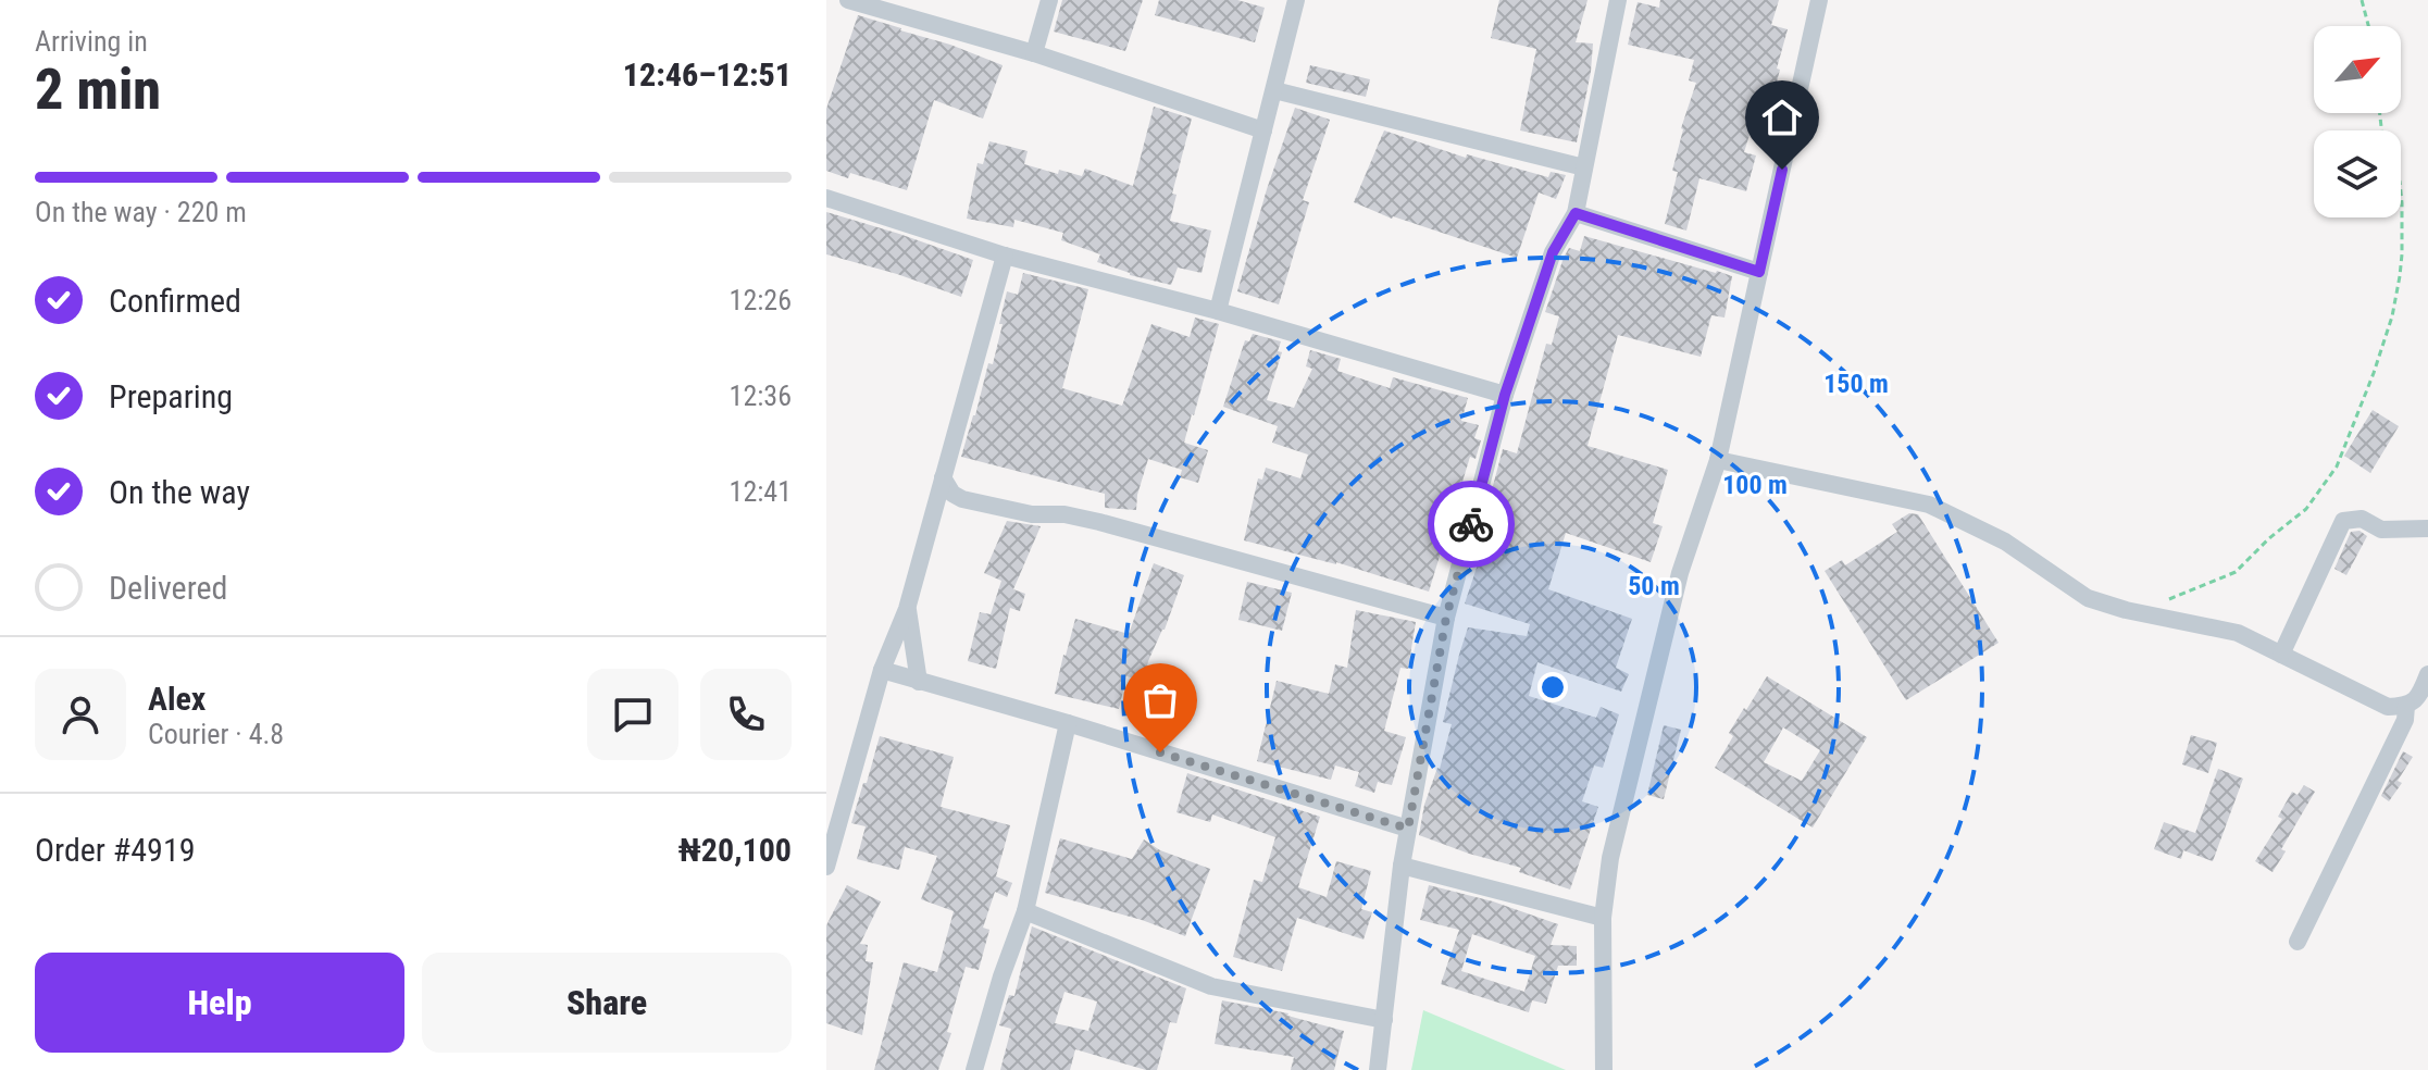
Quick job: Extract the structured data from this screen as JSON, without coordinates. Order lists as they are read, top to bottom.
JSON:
{
  "north": "top right",
  "page": {
    "heading": ["2 min", "Arriving in", "12:46–12:51"],
    "panel": [
      "Alex",
      "Courier · 4.8",
      "Order #4919",
      "₦20,100"
    ],
    "bar": "On the way · 220 m",
    "list": [
      ["Confirmed", "12:26"],
      ["Preparing", "12:36"],
      ["On the way", "12:41"],
      "Delivered"
    ],
    "buttons": ["Help", "Share"]
  },
  "rings": ["150 m", "100 m", "50 m"]
}
